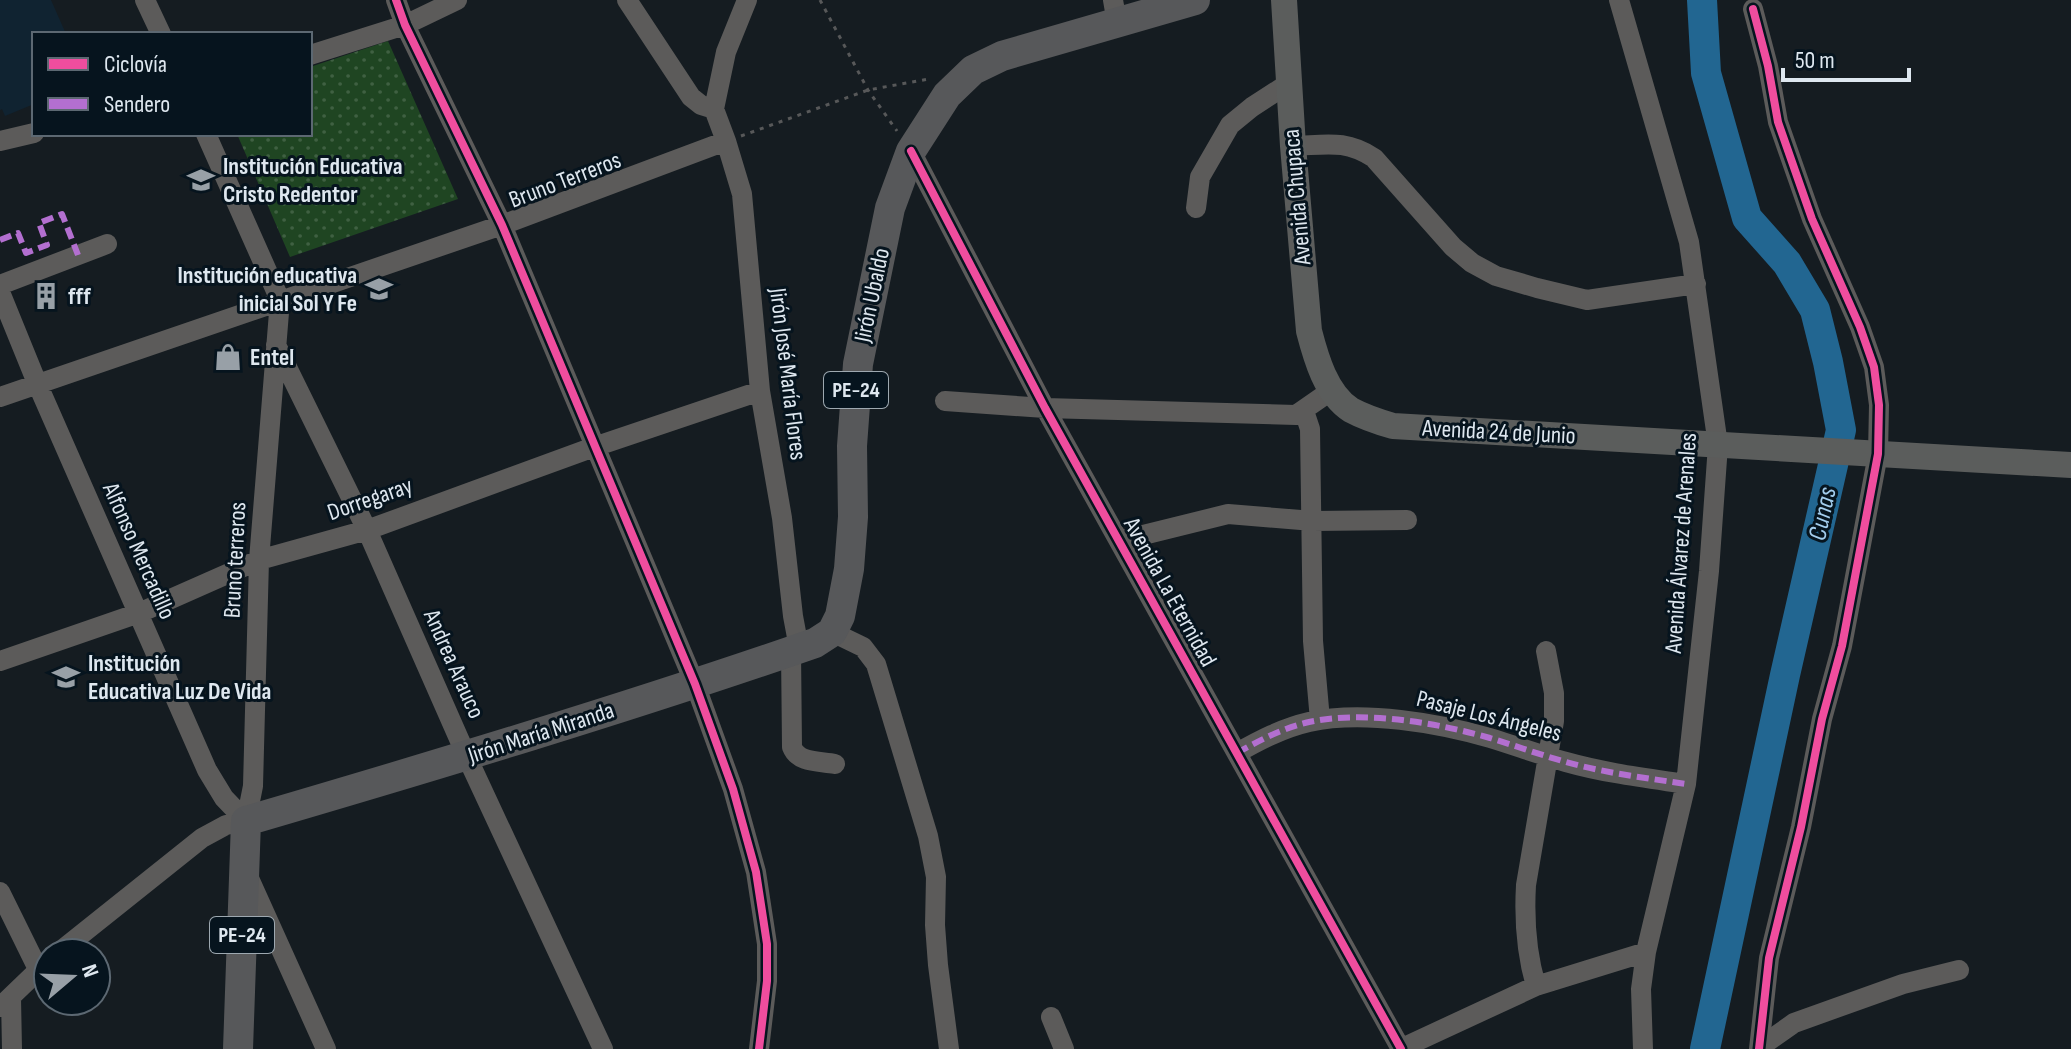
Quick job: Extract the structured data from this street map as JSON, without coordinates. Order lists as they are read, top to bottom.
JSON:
{
  "streets": {
    "highway": ["Jirón Ubaldo", "PE-24", "Jirón María Miranda"],
    "main road": ["Avenida Chupaca", "Avenida 24 de Junio"],
    "street": [
      "Bruno Terreros",
      "Jirón José María Flores",
      "Dorregaray",
      "Avenida Álvarez de Arenales",
      "Alfonso Mercadillo",
      "Bruno terreros",
      "Avenida La Eternidad",
      "Andrea Arauco",
      "Pasaje Los Ángeles"
    ]
  },
  "crossings": [
    ["Bruno Terreros", "Jirón José María Flores"],
    ["Bruno Terreros", "Alfonso Mercadillo"],
    ["Bruno Terreros", "Bruno terreros"],
    ["Avenida Chupaca", "Avenida 24 de Junio"],
    ["Jirón Ubaldo", "PE-24"],
    ["Jirón Ubaldo", "Avenida La Eternidad"],
    ["Jirón Ubaldo", "Jirón María Miranda"],
    ["Jirón José María Flores", "Dorregaray"],
    ["Jirón José María Flores", "Jirón María Miranda"],
    ["PE-24", "Alfonso Mercadillo"],
    ["PE-24", "Bruno terreros"],
    ["PE-24", "Avenida La Eternidad"],
    ["PE-24", "Jirón María Miranda"],
    ["Avenida 24 de Junio", "Avenida Álvarez de Arenales"],
    ["Dorregaray", "Alfonso Mercadillo"],
    ["Dorregaray", "Bruno terreros"],
    ["Dorregaray", "Andrea Arauco"],
    ["Avenida Álvarez de Arenales", "Pasaje Los Ángeles"],
    ["Alfonso Mercadillo", "Bruno terreros"],
    ["Alfonso Mercadillo", "Jirón María Miranda"],
    ["Bruno terreros", "Andrea Arauco"],
    ["Bruno terreros", "Jirón María Miranda"],
    ["Avenida La Eternidad", "Pasaje Los Ángeles"],
    ["Andrea Arauco", "Jirón María Miranda"]
  ],
  "water": ["Cunas"],
  "places": {
    "school or university": ["Institución Educativa Cristo Redentor", "Institución educativa inicial Sol Y Fe", "Institución Educativa Luz De Vida"],
    "building": ["fff"],
    "shop": ["Entel"]
  },
  "legend": ["Ciclovía", "Sendero"],
  "scale_bar": "50 m",
  "north": "right"
}
